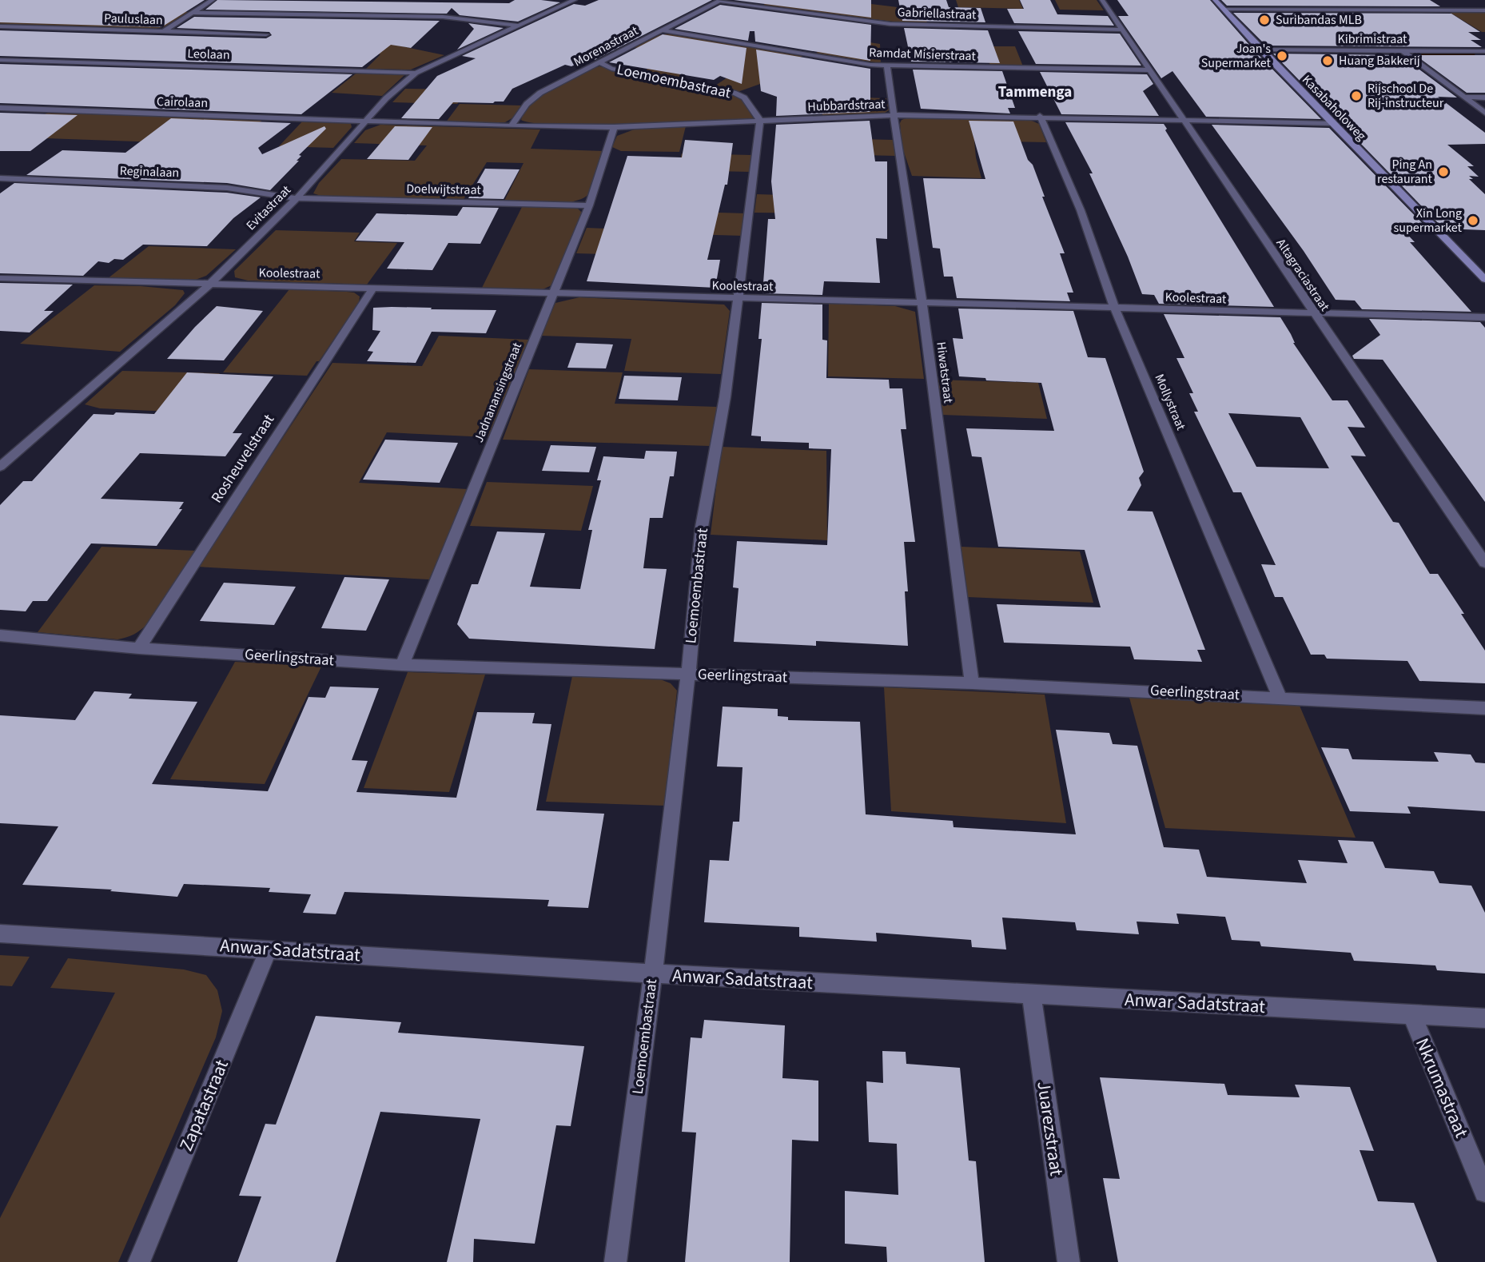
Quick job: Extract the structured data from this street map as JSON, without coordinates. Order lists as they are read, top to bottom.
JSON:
{
  "streets": {
    "street": [
      "Gabriellastraat",
      "Pauluslaan",
      "Kibrimistraat",
      "Morenastraat",
      "Leolaan",
      "Ramdat Misierstraat",
      "Loemoembastraat",
      "Cairolaan",
      "Hubbardstraat",
      "Kasabaholoweg",
      "Reginalaan",
      "Doelwijtstraat",
      "Evitastraat",
      "Koolestraat",
      "Altagraciastraat",
      "Hiwatstraat",
      "Jadnanansingstraat",
      "Mollystraat",
      "Rosheuvelstraat",
      "Geerlingstraat",
      "Anwar Sadatstraat",
      "Nkrumastraat",
      "Zapatastraat",
      "Juarezstraat"
    ]
  },
  "crossings": [
    ["Gabriellastraat", "Morenastraat"],
    ["Gabriellastraat", "Altagraciastraat"],
    ["Kibrimistraat", "Kasabaholoweg"],
    ["Morenastraat", "Ramdat Misierstraat"],
    ["Morenastraat", "Loemoembastraat"],
    ["Morenastraat", "Hubbardstraat"],
    ["Leolaan", "Evitastraat"],
    ["Ramdat Misierstraat", "Altagraciastraat"],
    ["Ramdat Misierstraat", "Hiwatstraat"],
    ["Loemoembastraat", "Hubbardstraat"],
    ["Loemoembastraat", "Koolestraat"],
    ["Loemoembastraat", "Geerlingstraat"],
    ["Loemoembastraat", "Anwar Sadatstraat"],
    ["Cairolaan", "Hubbardstraat"],
    ["Cairolaan", "Evitastraat"],
    ["Hubbardstraat", "Kasabaholoweg"],
    ["Hubbardstraat", "Evitastraat"],
    ["Hubbardstraat", "Altagraciastraat"],
    ["Hubbardstraat", "Hiwatstraat"],
    ["Hubbardstraat", "Jadnanansingstraat"],
    ["Hubbardstraat", "Mollystraat"],
    ["Reginalaan", "Doelwijtstraat"],
    ["Reginalaan", "Evitastraat"],
    ["Doelwijtstraat", "Evitastraat"],
    ["Doelwijtstraat", "Jadnanansingstraat"],
    ["Evitastraat", "Koolestraat"],
    ["Koolestraat", "Altagraciastraat"],
    ["Koolestraat", "Hiwatstraat"],
    ["Koolestraat", "Jadnanansingstraat"],
    ["Koolestraat", "Mollystraat"],
    ["Koolestraat", "Rosheuvelstraat"],
    ["Hiwatstraat", "Geerlingstraat"],
    ["Jadnanansingstraat", "Geerlingstraat"],
    ["Mollystraat", "Geerlingstraat"],
    ["Rosheuvelstraat", "Geerlingstraat"],
    ["Anwar Sadatstraat", "Nkrumastraat"],
    ["Anwar Sadatstraat", "Zapatastraat"],
    ["Anwar Sadatstraat", "Juarezstraat"]
  ],
  "districts": ["Tammenga"],
  "places": [
    "Suribandas MLB",
    "Joan's Supermarket",
    "Huang Bakkerij",
    "Rijschool De Rij-instructeur",
    "Ping An restaurant",
    "Xin Long supermarket"
  ]
}
